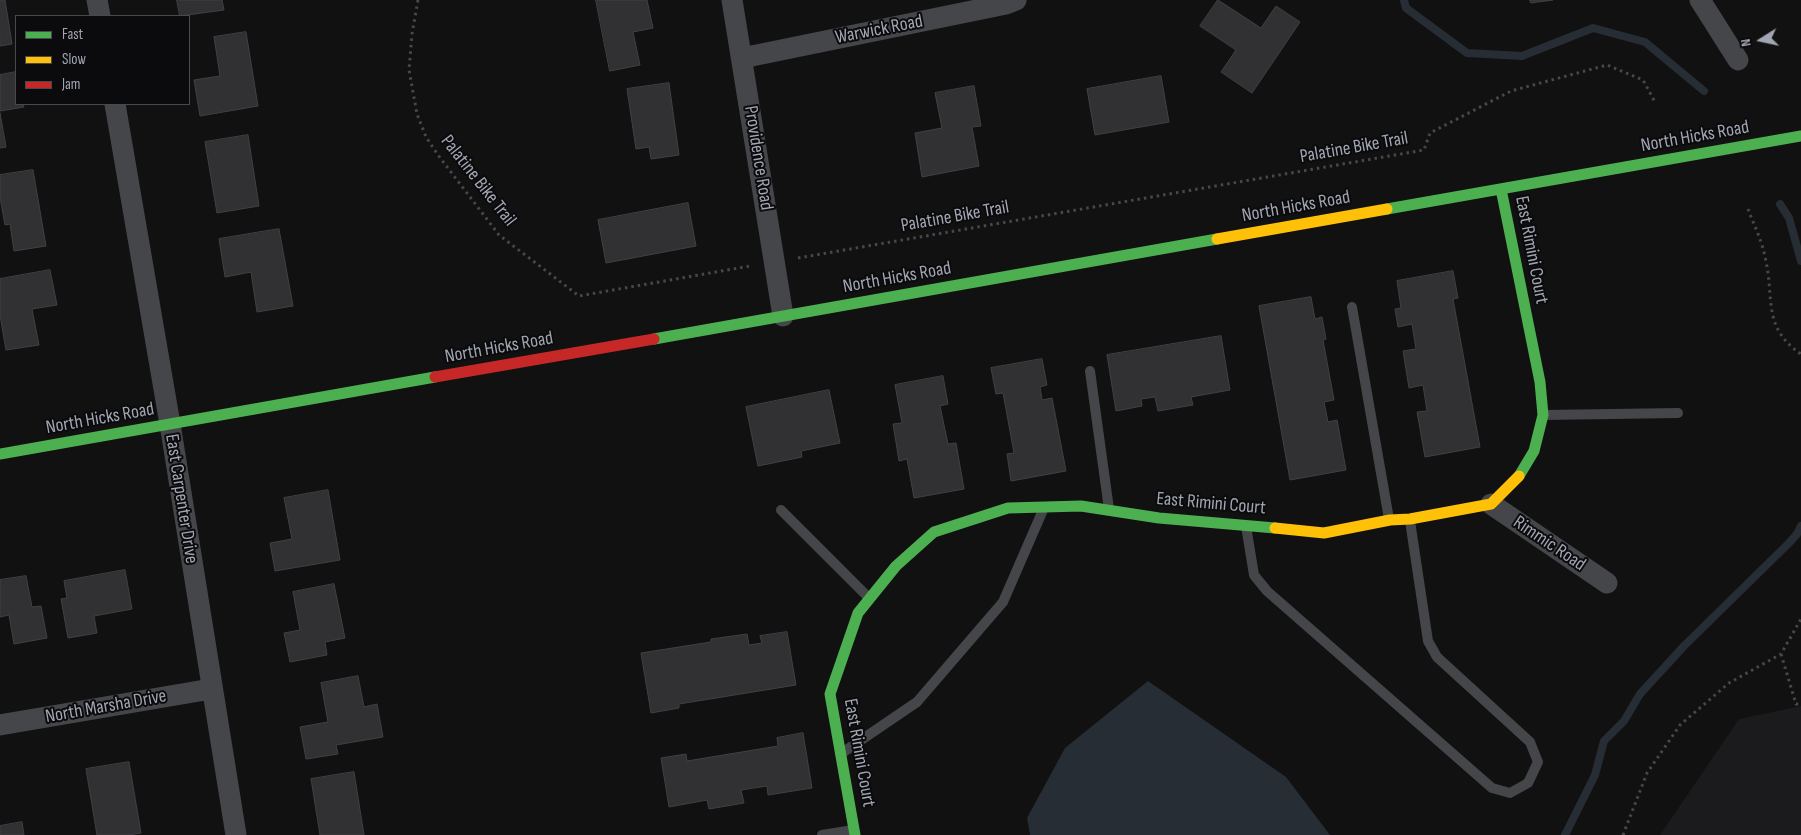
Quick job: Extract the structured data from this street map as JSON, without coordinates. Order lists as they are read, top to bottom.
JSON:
{
  "streets": {
    "main road": ["North Hicks Road", "East Rimini Court"],
    "street": [
      "Warwick Road",
      "Providence Road",
      "East Carpenter Drive",
      "Rimmic Road",
      "North Marsha Drive"
    ],
    "path": ["Palatine Bike Trail"]
  },
  "crossings": [
    ["Warwick Road", "Providence Road"],
    ["North Hicks Road", "Providence Road"],
    ["North Hicks Road", "East Rimini Court"],
    ["North Hicks Road", "East Carpenter Drive"],
    ["Palatine Bike Trail", "Providence Road"],
    ["East Rimini Court", "Rimmic Road"],
    ["East Carpenter Drive", "North Marsha Drive"]
  ],
  "legend": ["Fast", "Slow", "Jam"],
  "north": "left"
}
